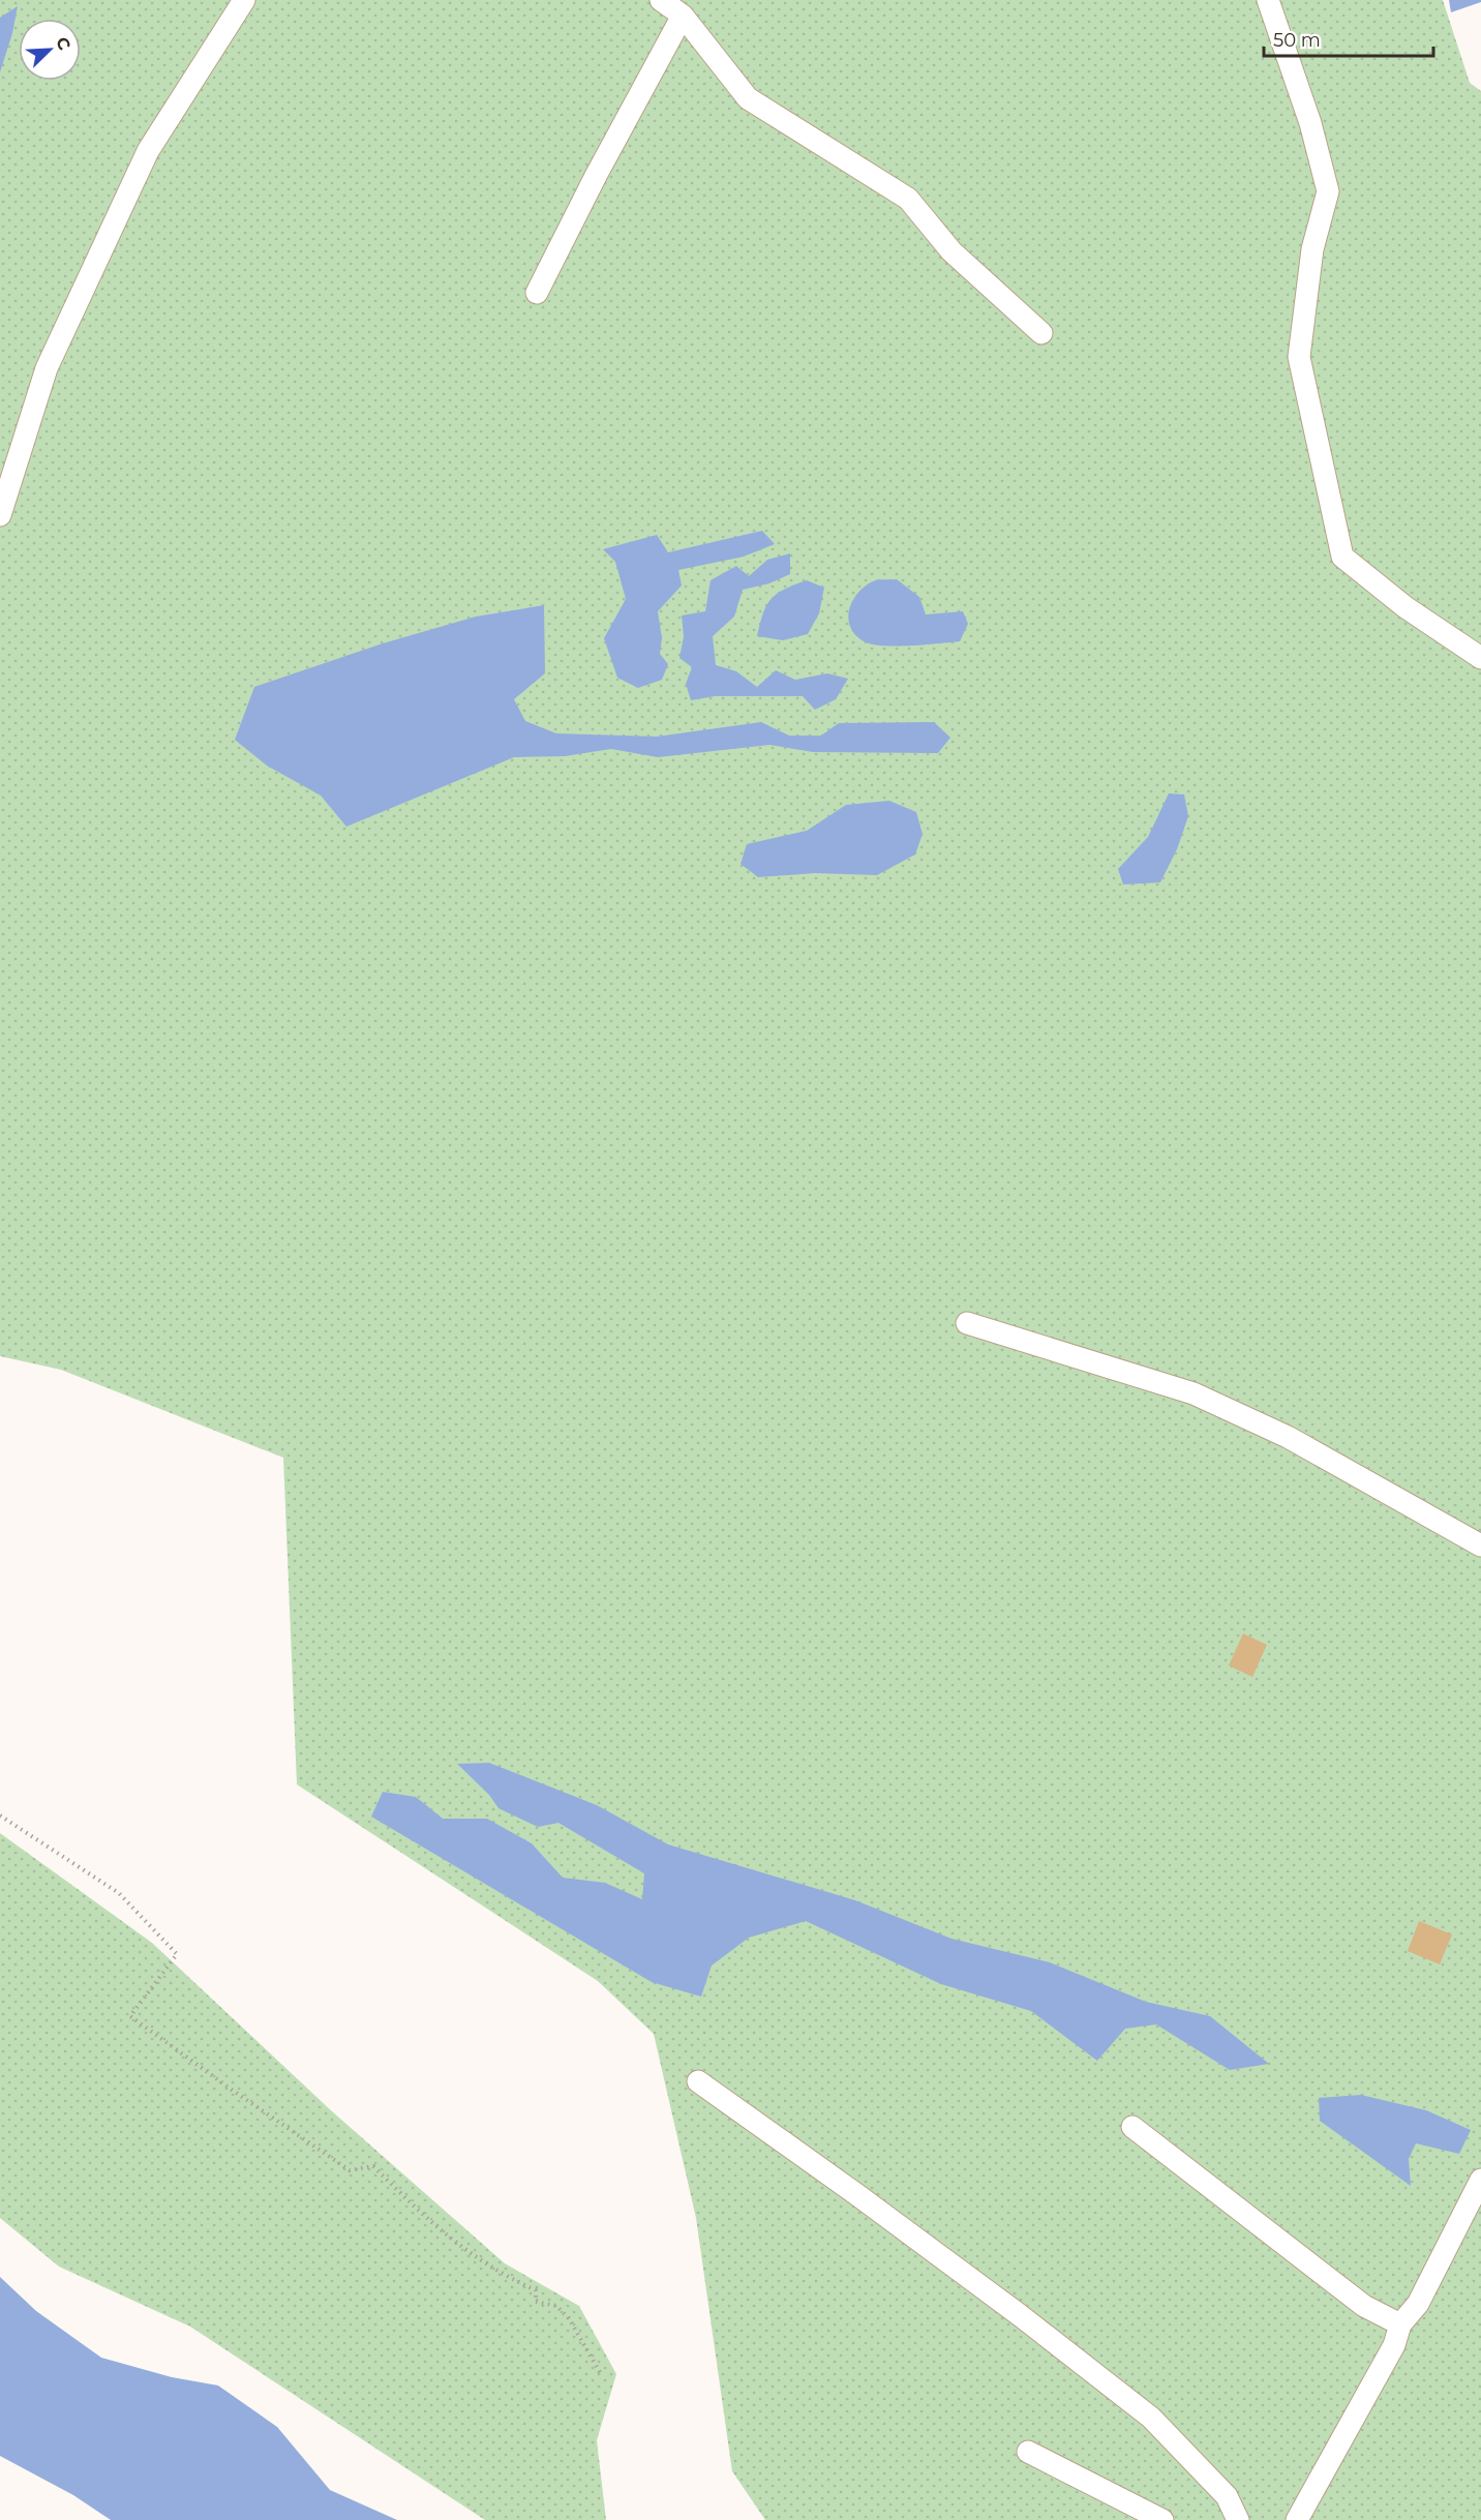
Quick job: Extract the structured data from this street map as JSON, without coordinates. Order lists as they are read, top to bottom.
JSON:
{
  "scale_bar": "50 m",
  "north": "top right"
}
